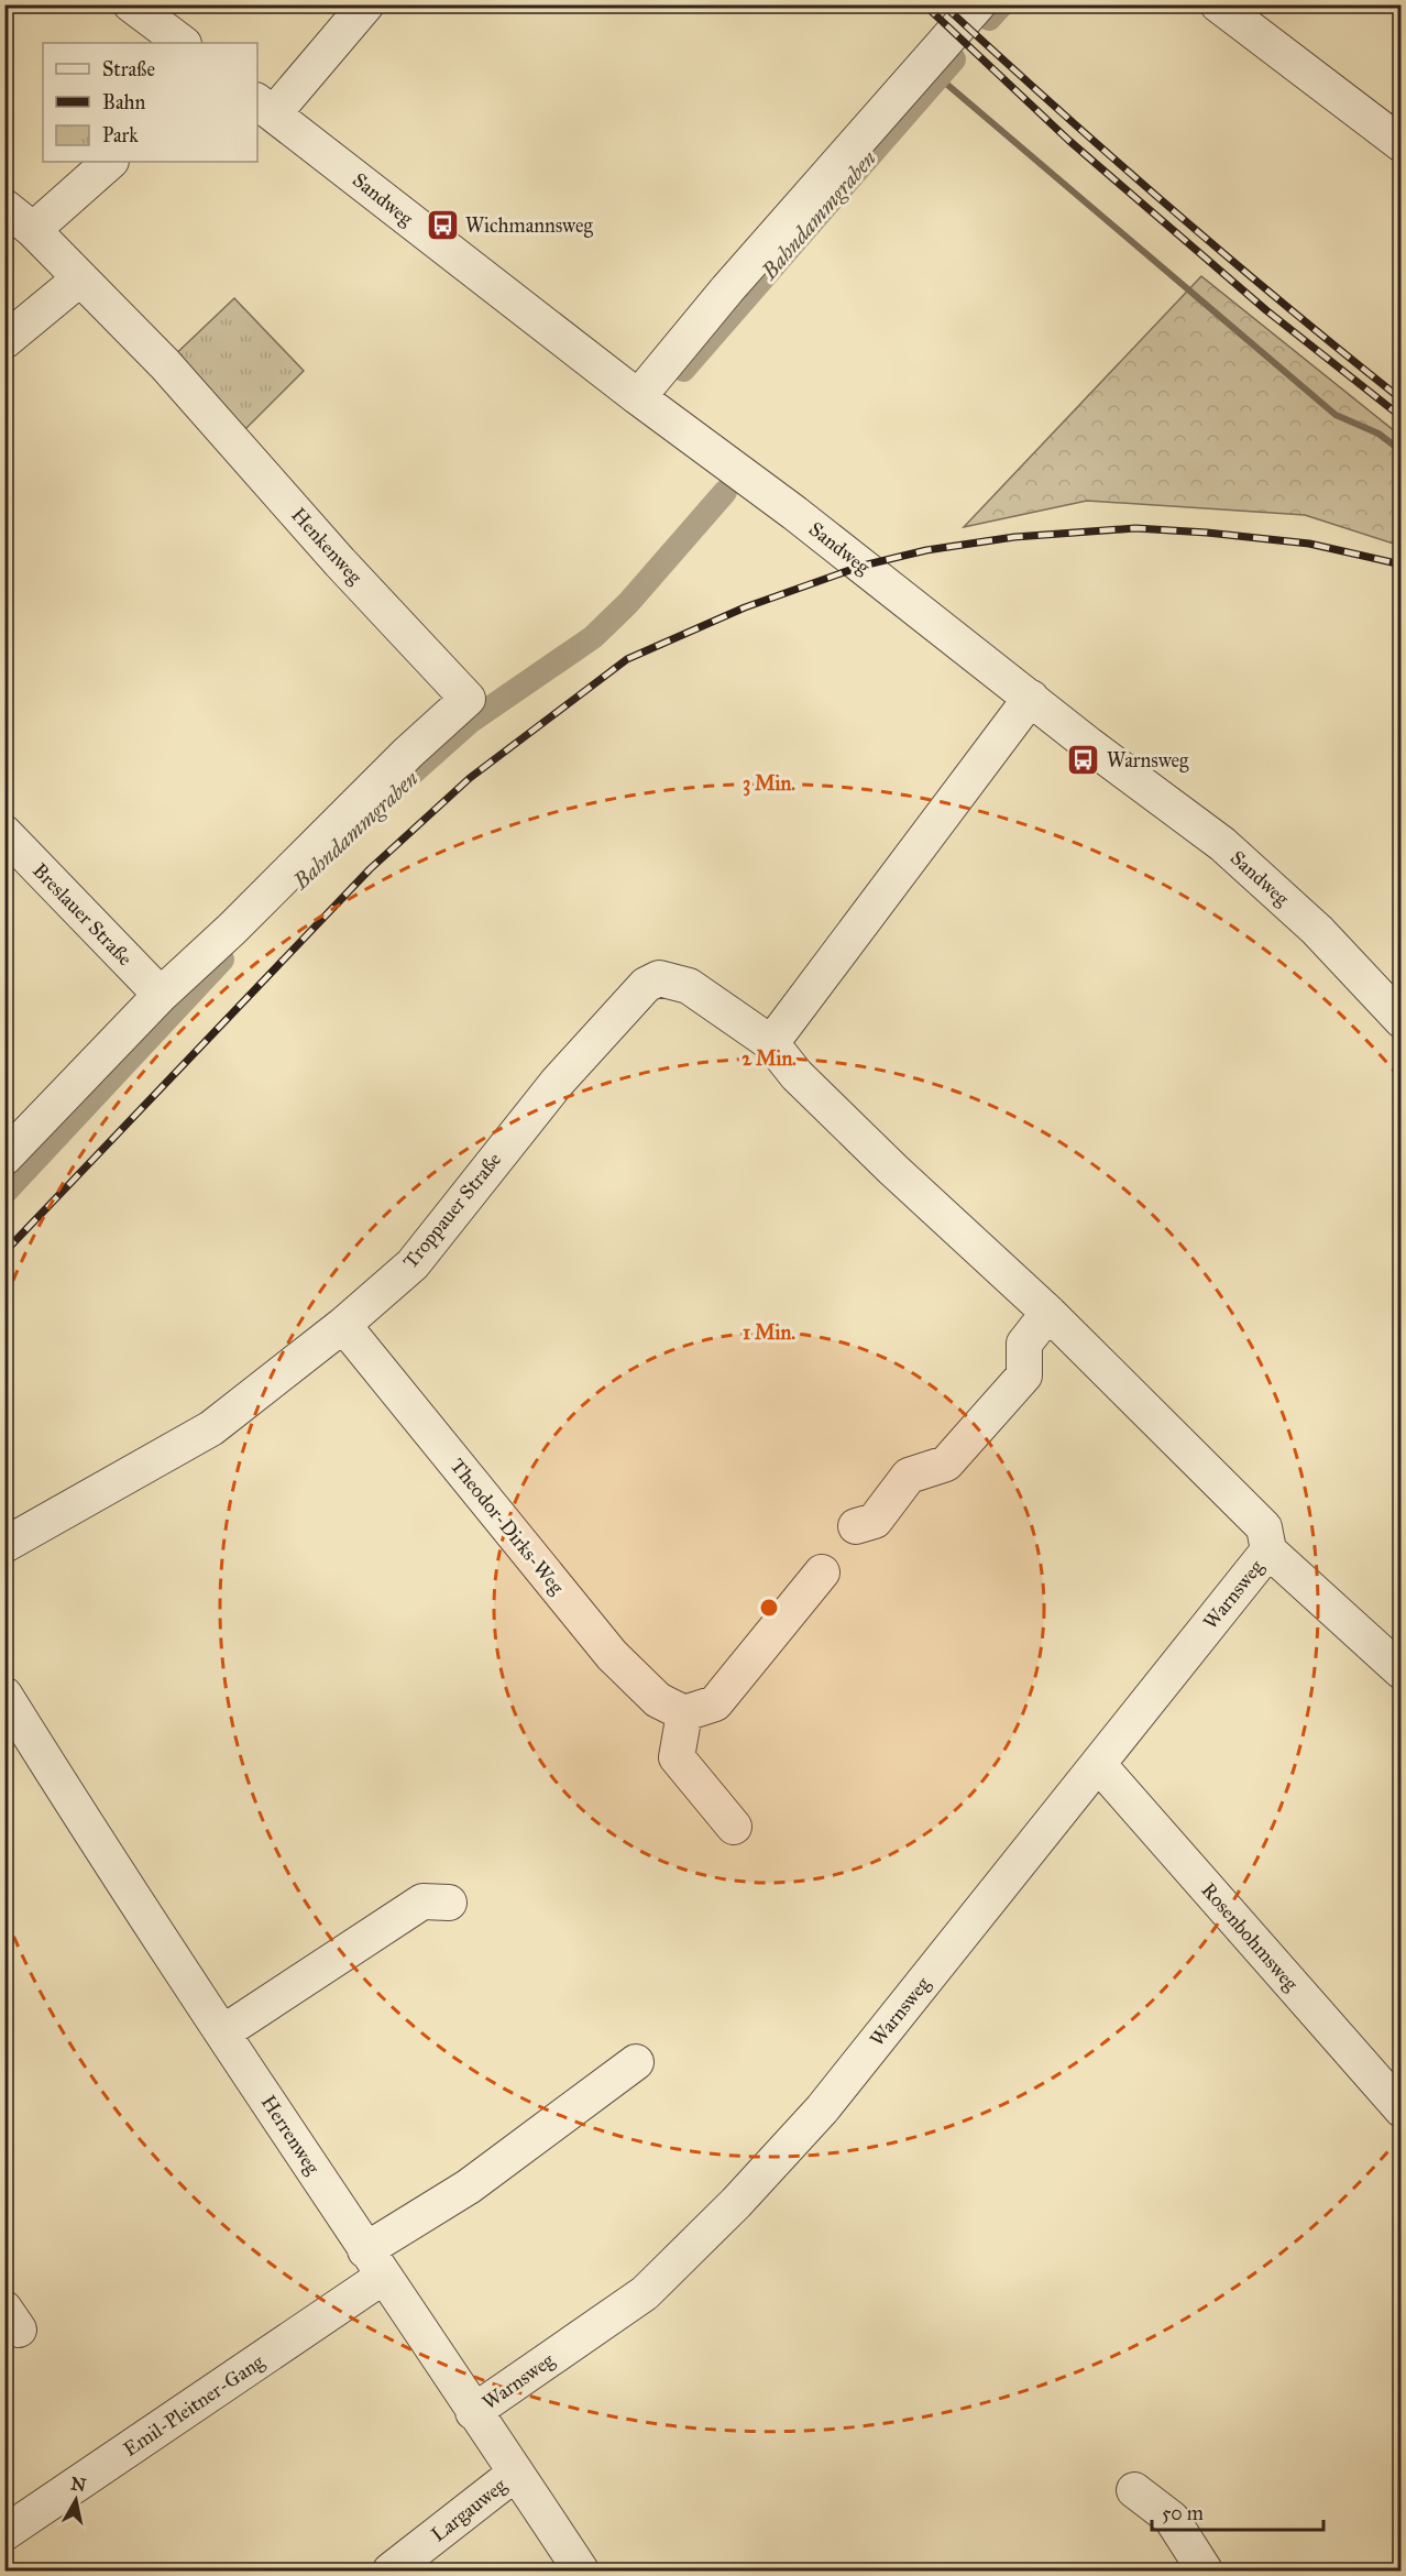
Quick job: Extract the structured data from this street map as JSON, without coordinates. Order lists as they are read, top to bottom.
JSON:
{
  "streets": {
    "street": [
      "Sandweg",
      "Henkenweg",
      "Breslauer Straße",
      "Troppauer Straße",
      "Theodor-Dirks-Weg",
      "Warnsweg",
      "Rosenbohmsweg",
      "Herrenweg",
      "Emil-Pleitner-Gang",
      "Largauweg"
    ]
  },
  "crossings": [
    ["Henkenweg", "Breslauer Straße"],
    ["Troppauer Straße", "Theodor-Dirks-Weg"],
    ["Troppauer Straße", "Warnsweg"],
    ["Warnsweg", "Rosenbohmsweg"],
    ["Warnsweg", "Herrenweg"],
    ["Herrenweg", "Emil-Pleitner-Gang"],
    ["Herrenweg", "Largauweg"]
  ],
  "water": ["Bahndammgraben"],
  "places": {
    "bus stop": ["Wichmannsweg", "Warnsweg"]
  },
  "legend": ["Straße", "Bahn", "Park"],
  "scale_bar": "50 m",
  "north": "top",
  "rings": ["3 Min.", "2 Min.", "1 Min."]
}
